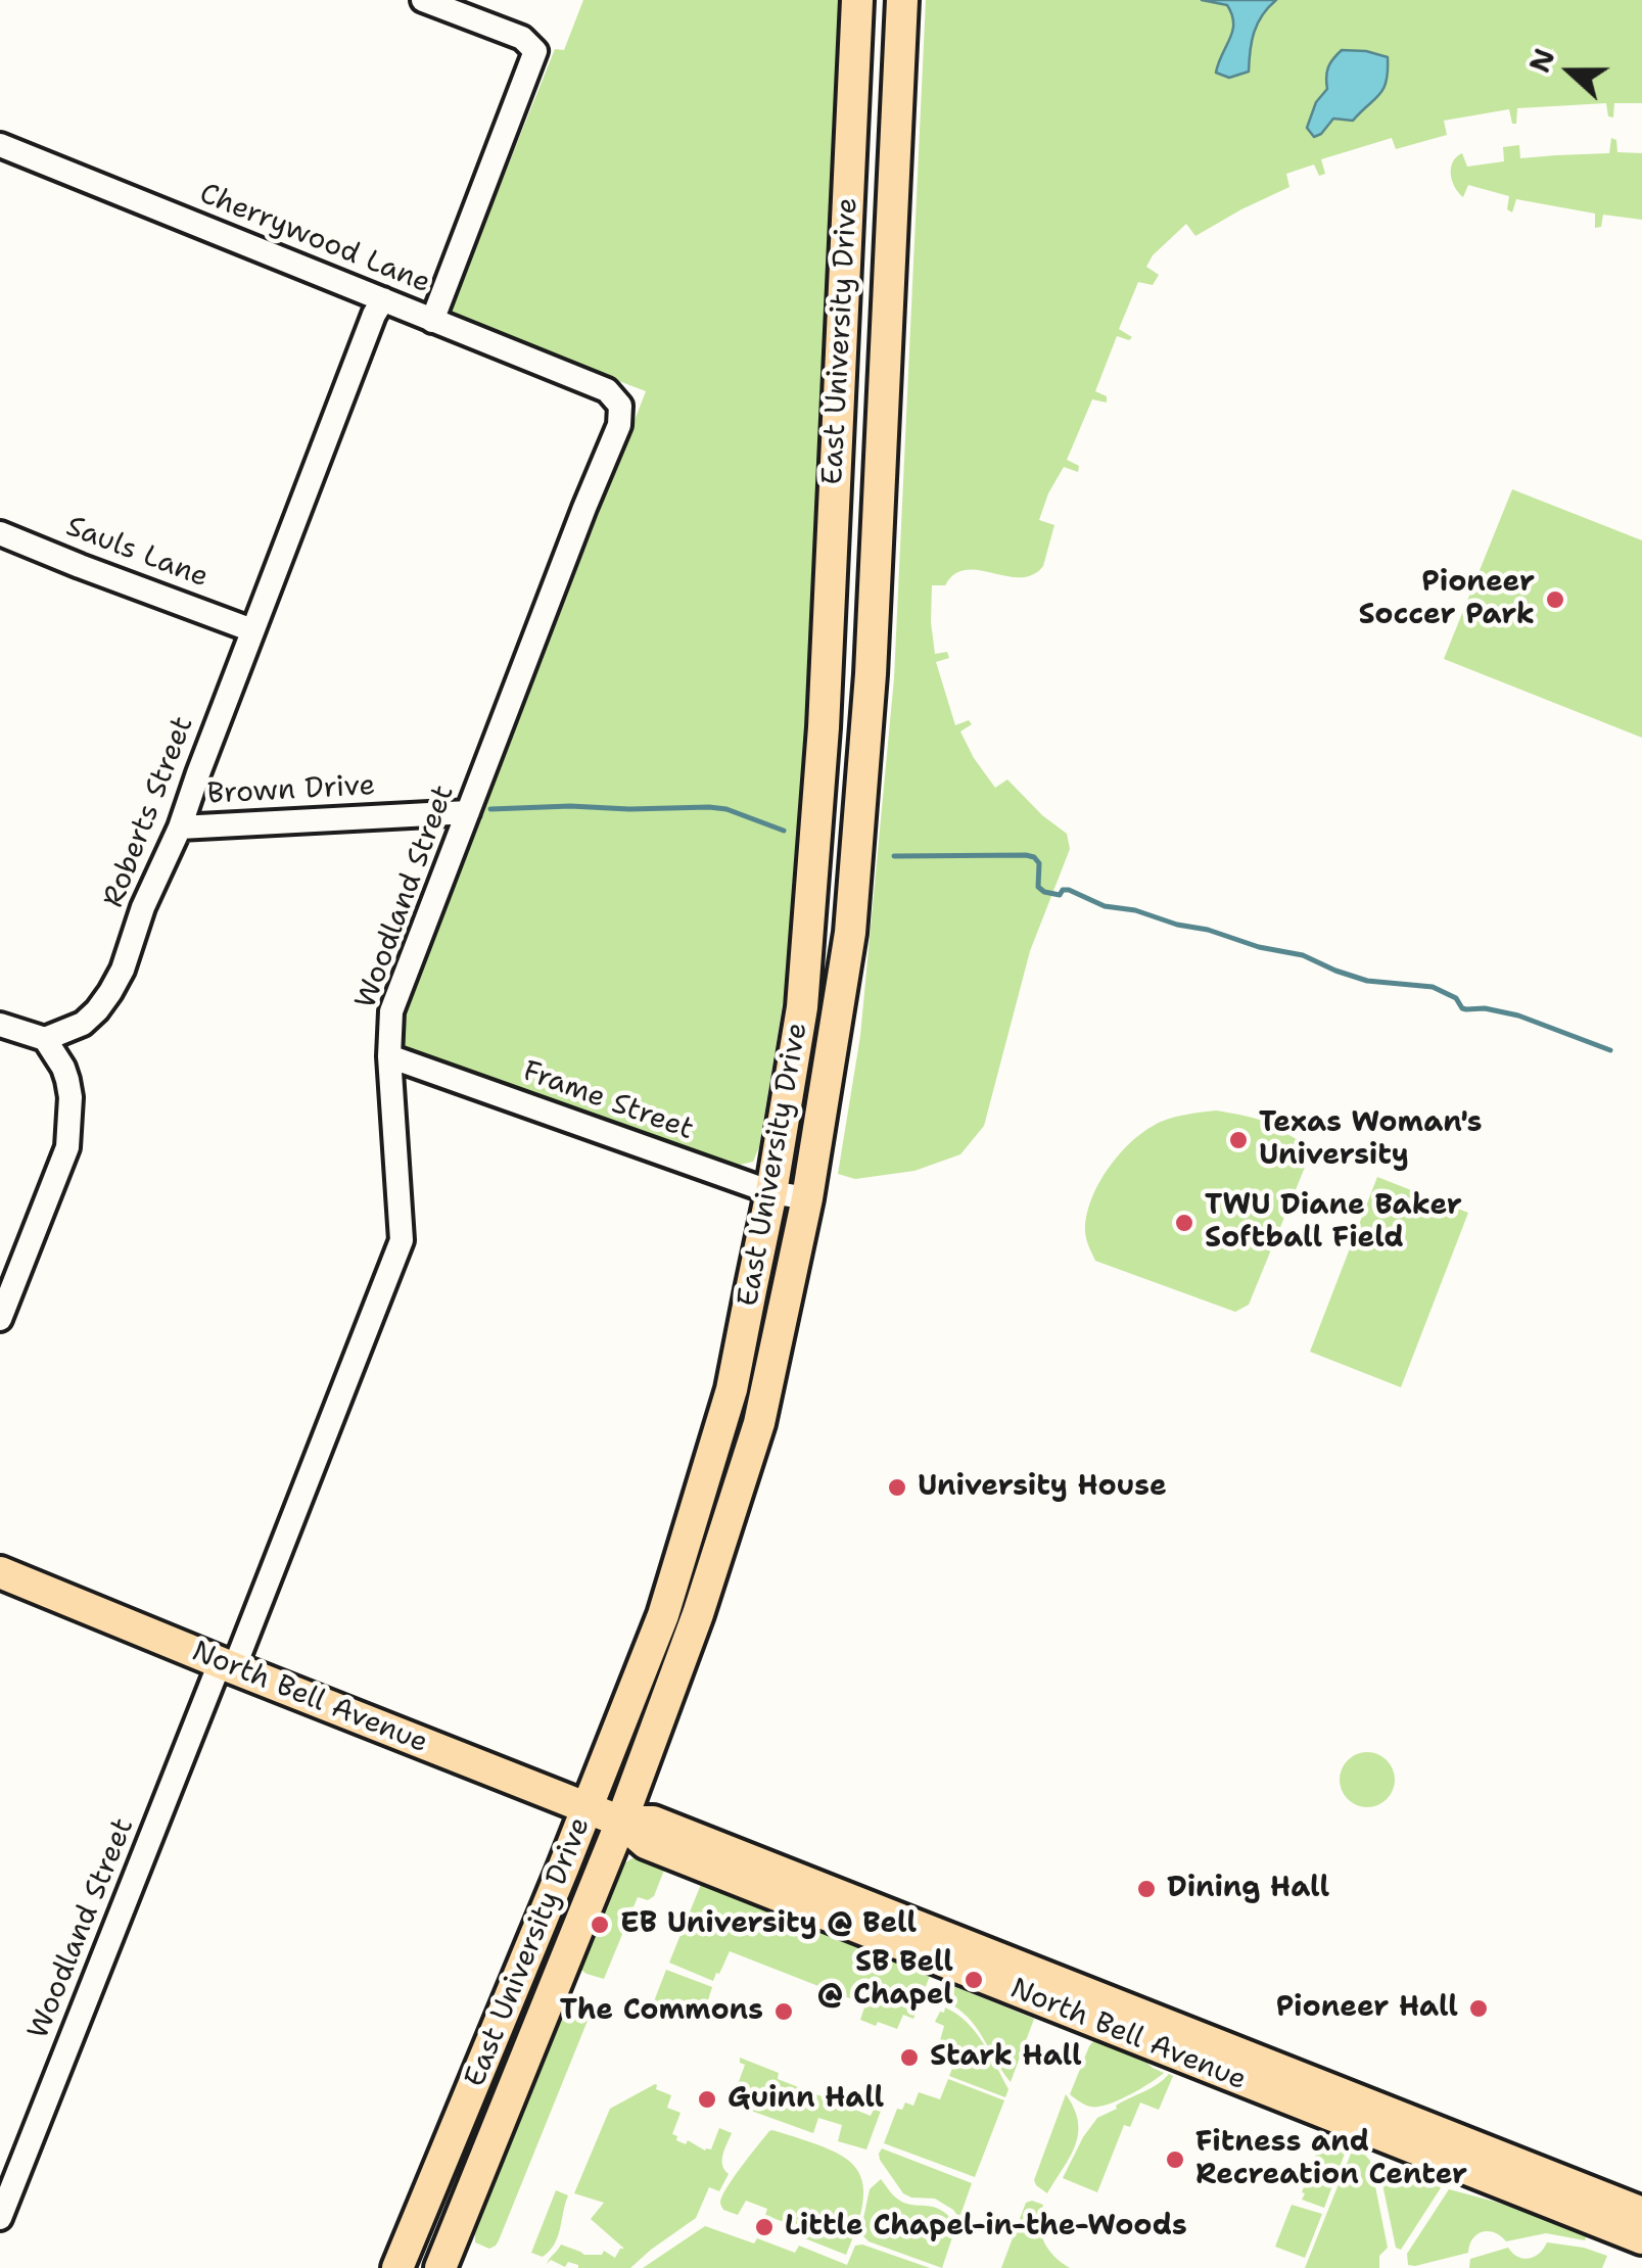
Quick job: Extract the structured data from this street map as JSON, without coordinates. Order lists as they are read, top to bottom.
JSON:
{
  "streets": {
    "main road": ["East University Drive", "North Bell Avenue"],
    "street": [
      "Cherrywood Lane",
      "Sauls Lane",
      "Brown Drive",
      "Roberts Street",
      "Woodland Street",
      "Frame Street"
    ]
  },
  "crossings": [
    ["Cherrywood Lane", "Roberts Street"],
    ["Cherrywood Lane", "Woodland Street"],
    ["East University Drive", "Frame Street"],
    ["East University Drive", "North Bell Avenue"],
    ["Sauls Lane", "Roberts Street"],
    ["Brown Drive", "Roberts Street"],
    ["Brown Drive", "Woodland Street"],
    ["Woodland Street", "Frame Street"],
    ["Woodland Street", "North Bell Avenue"]
  ],
  "places": [
    "Pioneer Soccer Park",
    "Texas Woman's University",
    "TWU Diane Baker Softball Field",
    "University House",
    "Dining Hall",
    "EB University @ Bell",
    "SB Bell @ Chapel",
    "Pioneer Hall",
    "The Commons",
    "Stark Hall",
    "Guinn Hall",
    "Fitness and Recreation Center",
    "Little Chapel-in-the-Woods"
  ],
  "north": "left"
}
